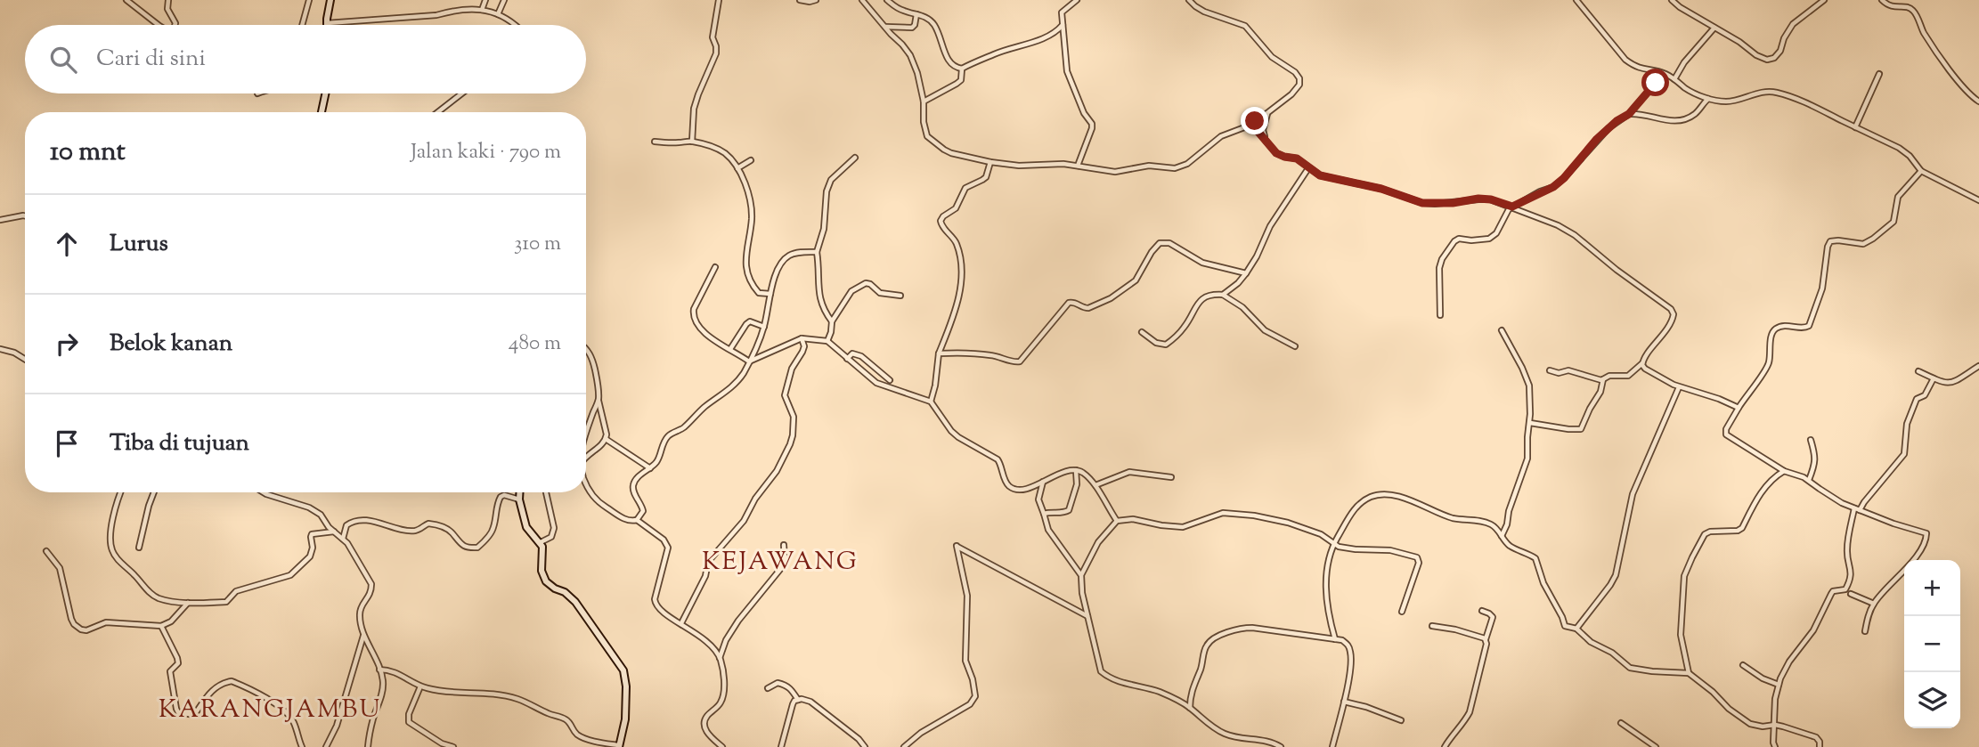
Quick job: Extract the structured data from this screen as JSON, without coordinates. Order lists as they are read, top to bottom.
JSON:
{
  "districts": ["KEJAWANG", "KARANGJAMBU"],
  "page": {
    "search": "Cari di sini",
    "heading": ["10 mnt", "Jalan kaki · 790 m"],
    "list": [
      ["Lurus", "310 m"],
      ["Belok kanan", "480 m"],
      "Tiba di tujuan"
    ],
    "map_buttons": ["+", "−"]
  }
}
